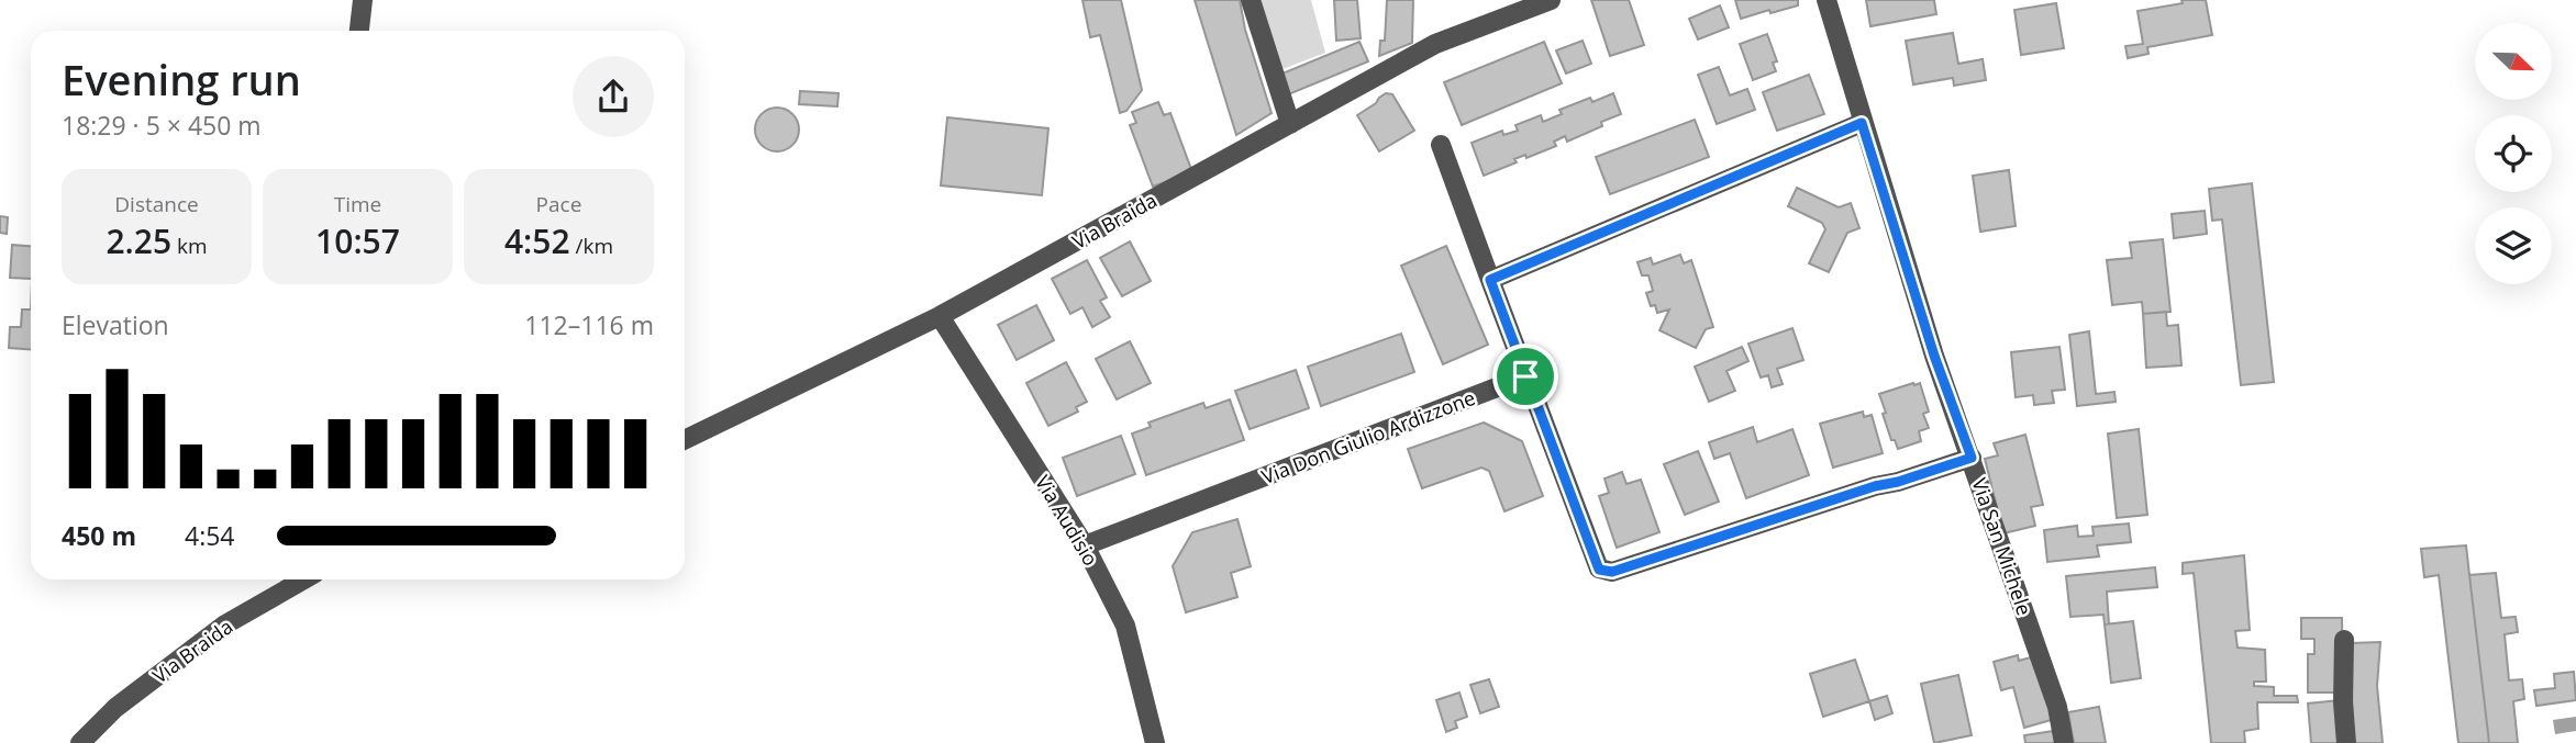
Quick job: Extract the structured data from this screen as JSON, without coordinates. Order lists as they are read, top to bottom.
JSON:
{
  "streets": {
    "street": [
      "Via Braida",
      "Via Don Giulio Ardizzone",
      "Via Audisio",
      "Via San Michele"
    ]
  },
  "crossings": [
    ["Via Braida", "Via Audisio"],
    ["Via Don Giulio Ardizzone", "Via Audisio"]
  ],
  "north": "bottom right",
  "page": {
    "heading": ["Evening run", "18:29 · 5 × 450 m"],
    "stats": [
      ["Distance", "2.25 km"],
      ["Time", "10:57"],
      ["Pace", "4:52 /km"]
    ],
    "chart": ["Elevation", "112–116 m"],
    "list": [
      {
        "name": "450 m",
        "note": "4:54"
      }
    ]
  }
}
